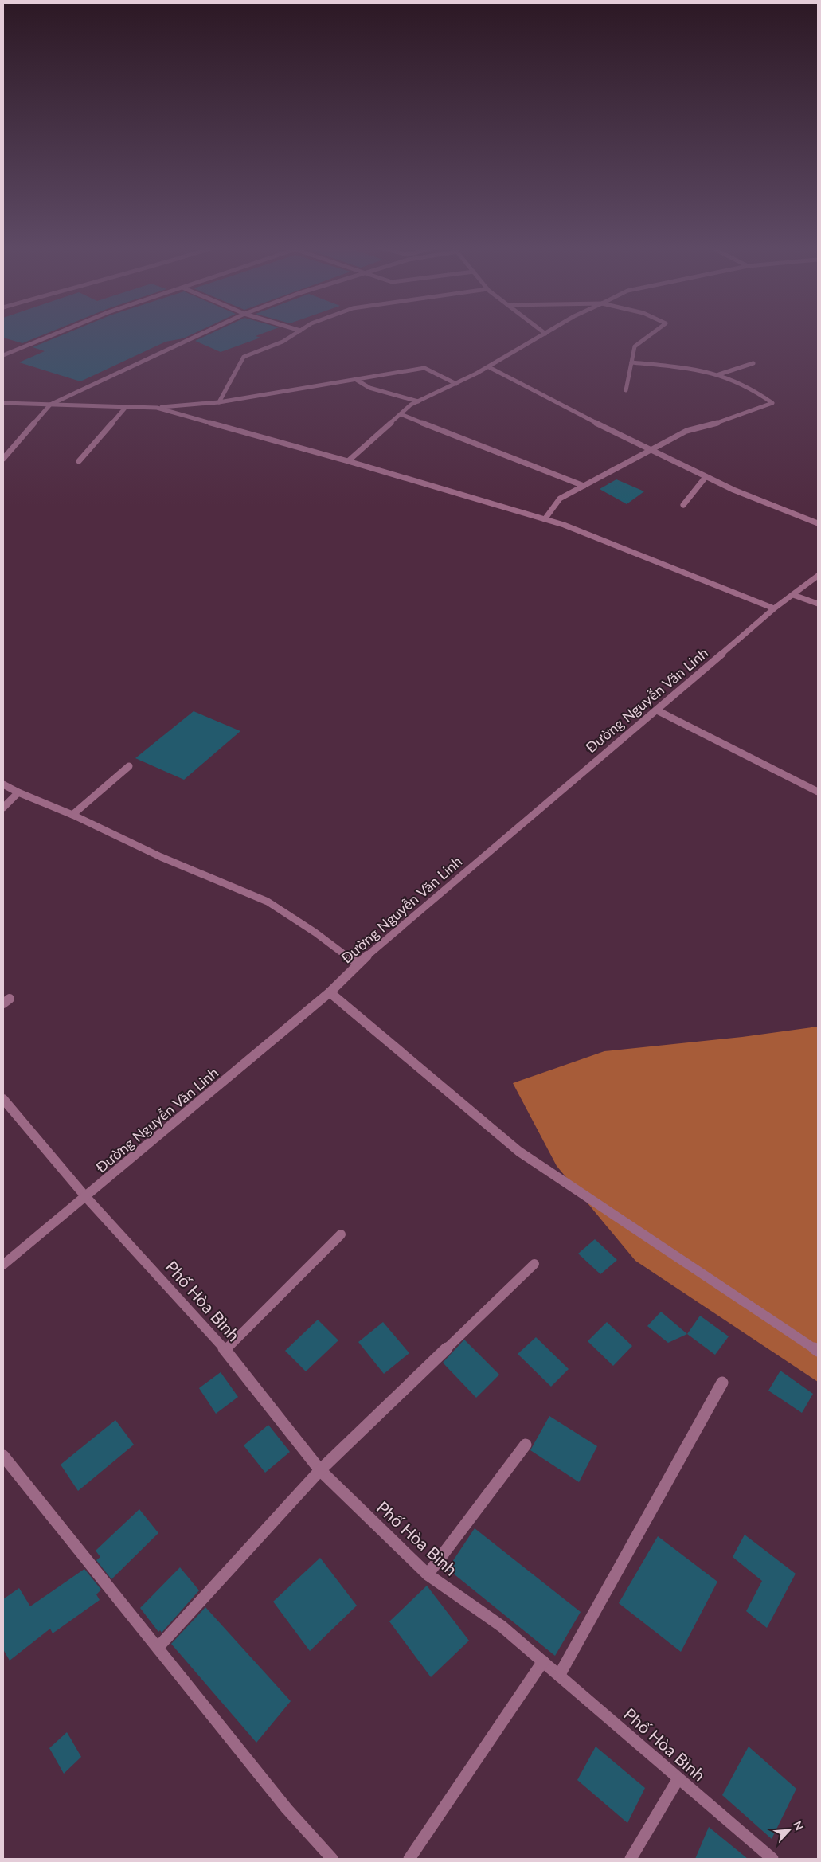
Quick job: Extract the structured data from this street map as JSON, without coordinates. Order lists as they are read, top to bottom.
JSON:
{
  "streets": {
    "street": ["Đường Nguyễn Văn Linh", "Phố Hòa Bình"]
  },
  "crossings": [
    ["Đường Nguyễn Văn Linh", "Phố Hòa Bình"]
  ],
  "north": "top right"
}
